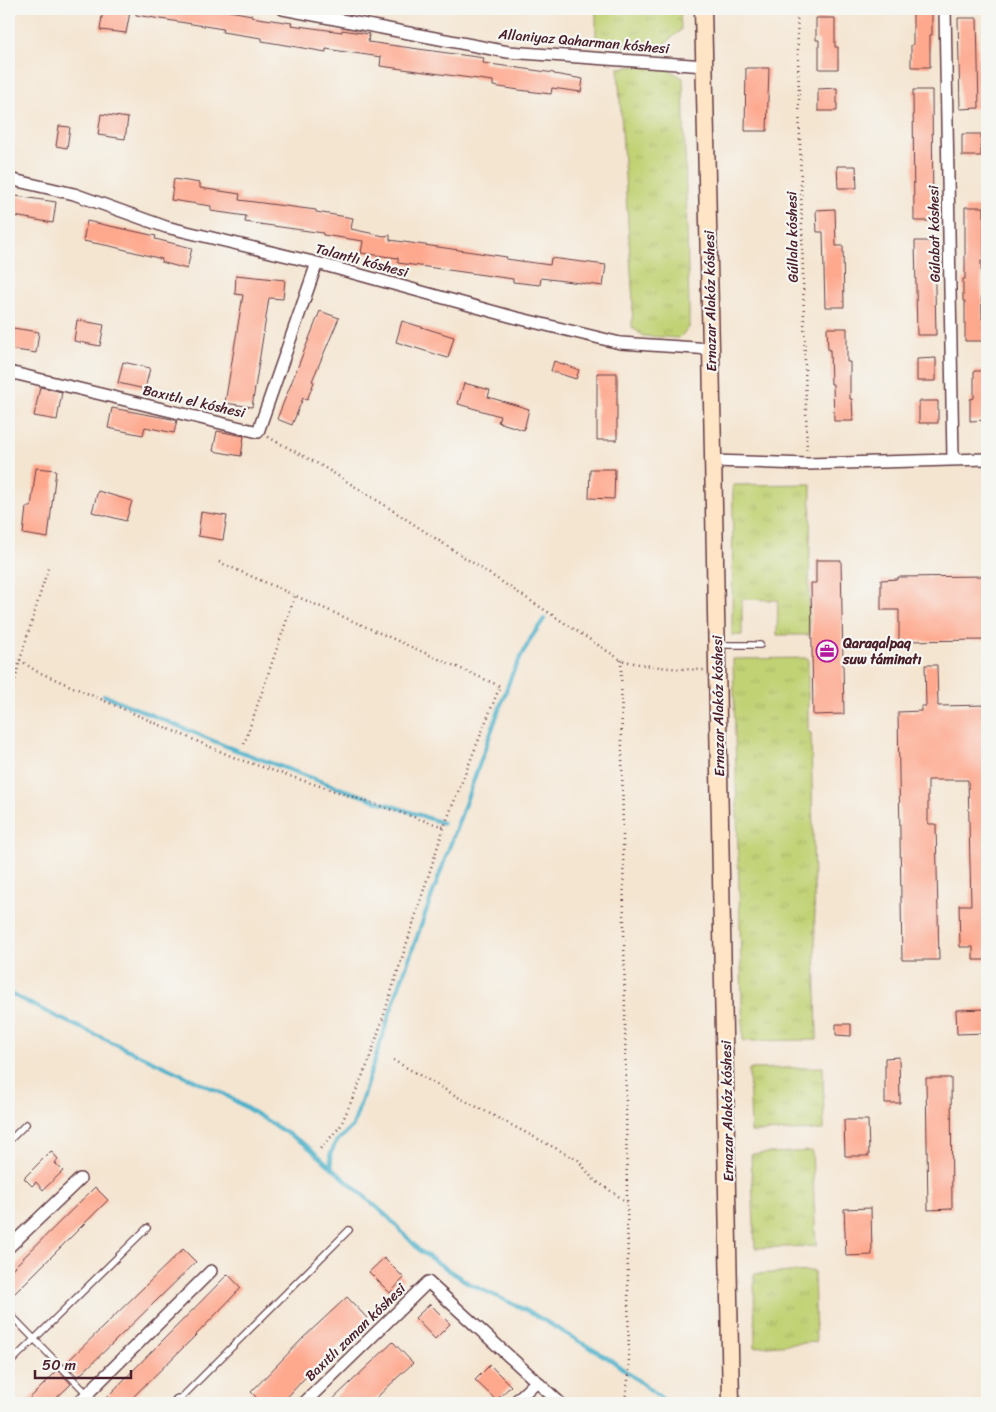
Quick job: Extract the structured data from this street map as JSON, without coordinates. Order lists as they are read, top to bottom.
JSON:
{
  "streets": {
    "main road": ["Ernazar Alakóz kóshesi"],
    "street": [
      "Allaniyaz Qaharman kóshesi",
      "Gúlabat kóshesi",
      "Talantlı kóshesi",
      "Baxıtlı el kóshesi",
      "Baxıtlı zaman kóshesi"
    ],
    "path": ["Gúllala kóshesi"]
  },
  "crossings": [
    ["Allaniyaz Qaharman kóshesi", "Ernazar Alakóz kóshesi"],
    ["Talantlı kóshesi", "Ernazar Alakóz kóshesi"],
    ["Talantlı kóshesi", "Baxıtlı el kóshesi"]
  ],
  "places": {
    "office": ["Qaraqalpaq suw táminatı"]
  },
  "scale_bar": "50 m"
}
